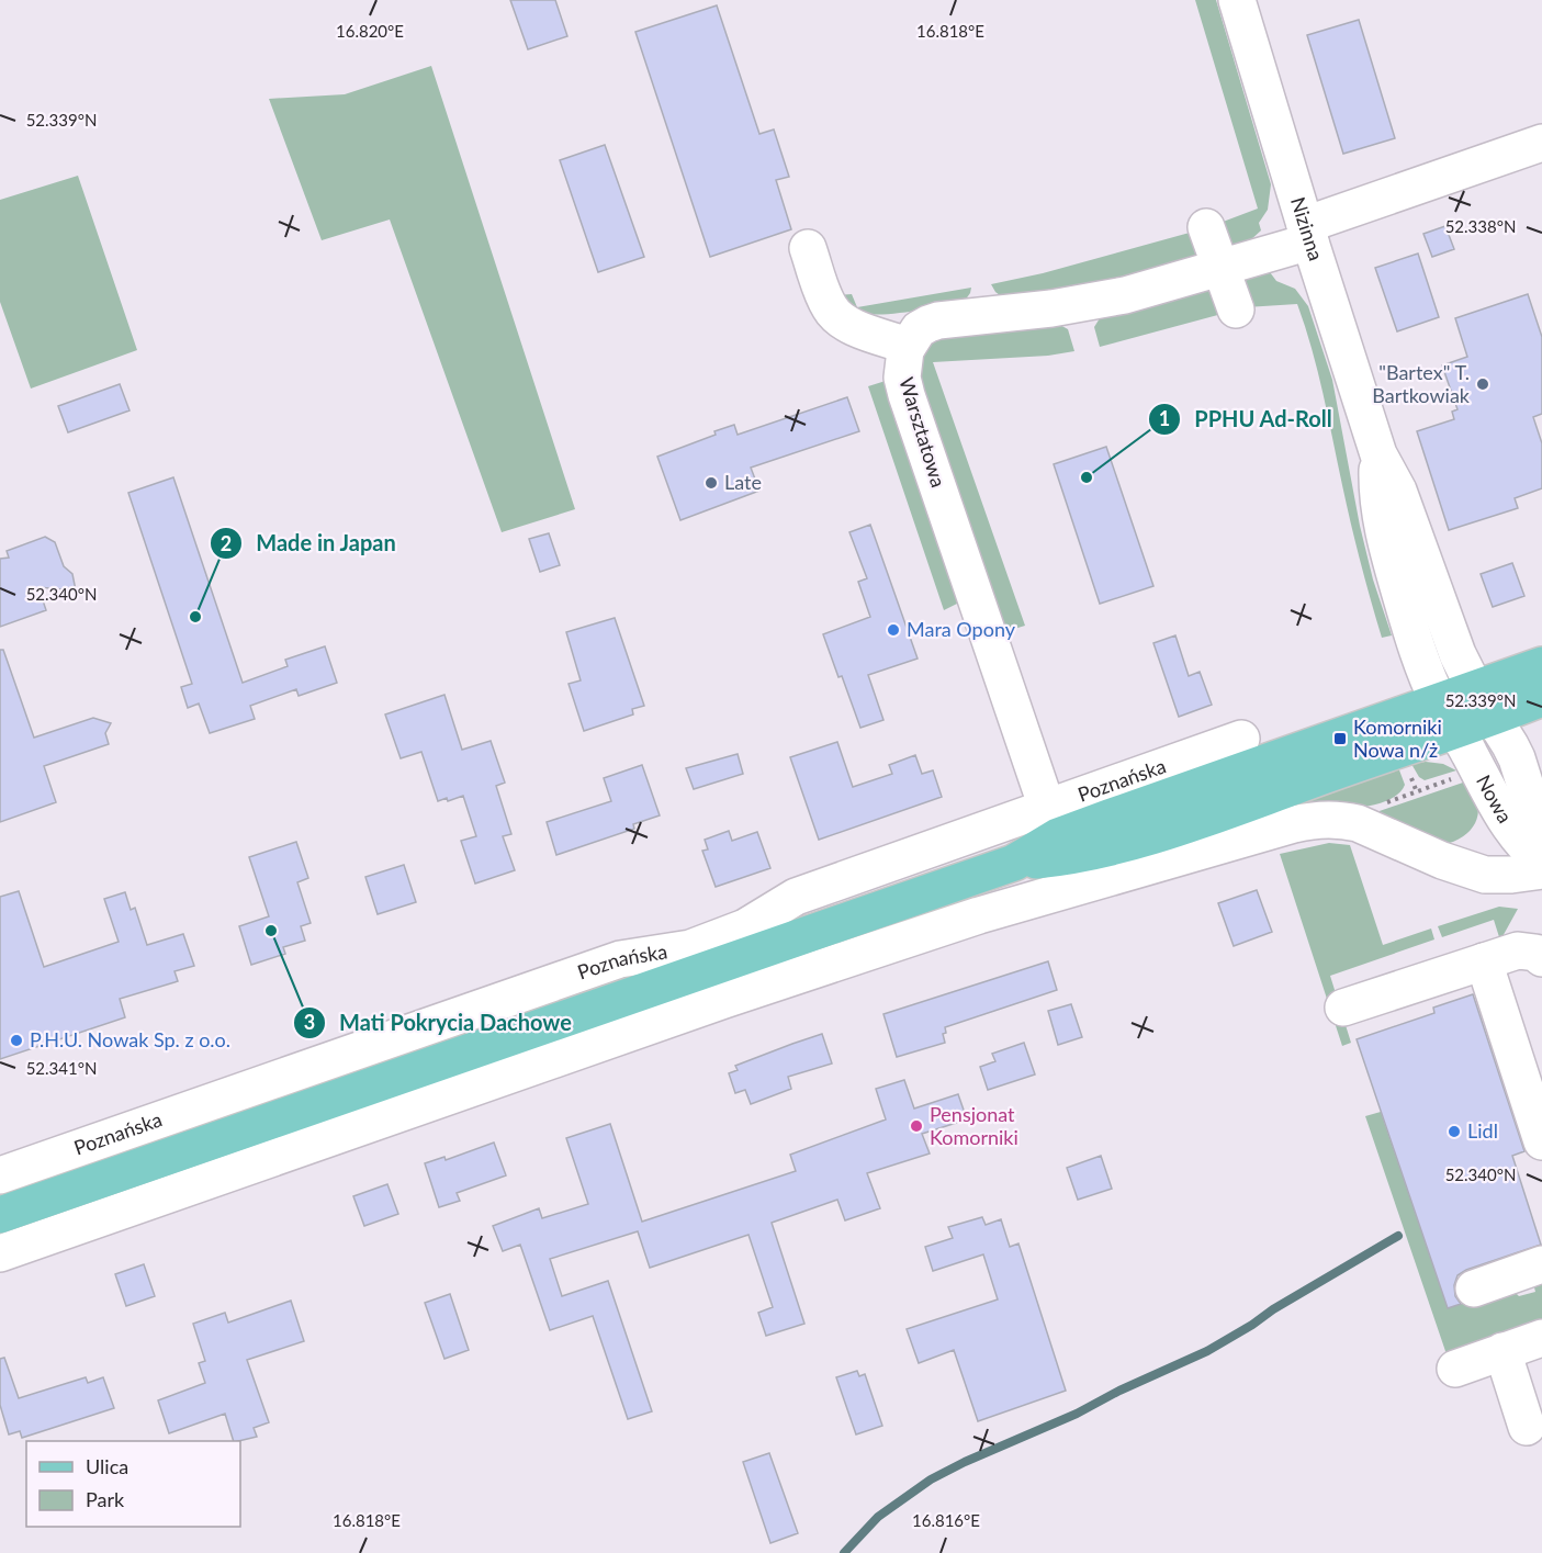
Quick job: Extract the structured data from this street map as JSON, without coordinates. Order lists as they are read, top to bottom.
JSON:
{
  "streets": {
    "main road": ["Poznańska"],
    "street": ["Nizinna", "Warsztatowa", "Nowa"]
  },
  "crossings": [
    ["Nizinna", "Poznańska"],
    ["Nizinna", "Nowa"],
    ["Warsztatowa", "Poznańska"],
    ["Poznańska", "Nowa"]
  ],
  "places": {
    "other": [
      "\"Bartex\" T. Bartkowiak",
      "PPHU Ad-Roll",
      "Late",
      "Made in Japan",
      "Mara Opony",
      "Mati Pokrycia Dachowe",
      "P.H.U. Nowak Sp. z o.o.",
      "Pensjonat Komorniki",
      "Lidl"
    ],
    "transit": ["Komorniki Nowa n/ż"]
  },
  "legend": ["Ulica", "Park"],
  "coordinates": [
    "16.818°E",
    "16.820°E",
    "52.339°N",
    "52.338°N",
    "52.340°N",
    "52.341°N",
    "16.816°E"
  ]
}
